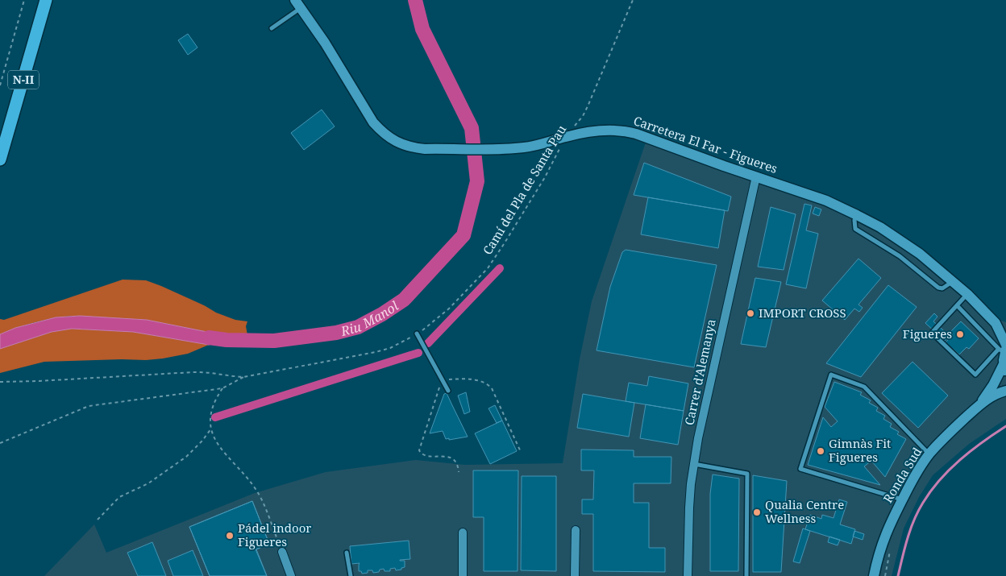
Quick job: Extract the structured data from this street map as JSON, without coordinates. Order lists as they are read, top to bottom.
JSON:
{
  "streets": {
    "highway": ["N-II"],
    "street": ["Carretera El Far - Figueres", "Carrer d'Alemanya", "Ronda Sud"],
    "path": ["Camí del Pla de Santa Pau"]
  },
  "crossings": [
    ["Carretera El Far - Figueres", "Camí del Pla de Santa Pau"],
    ["Carretera El Far - Figueres", "Carrer d'Alemanya"],
    ["Carretera El Far - Figueres", "Ronda Sud"]
  ],
  "water": ["Riu Manol"],
  "places": [
    "IMPORT CROSS",
    "Figueres",
    "Gimnàs Fit Figueres",
    "Qualia Centre Wellness",
    "Pádel indoor Figueres"
  ]
}
